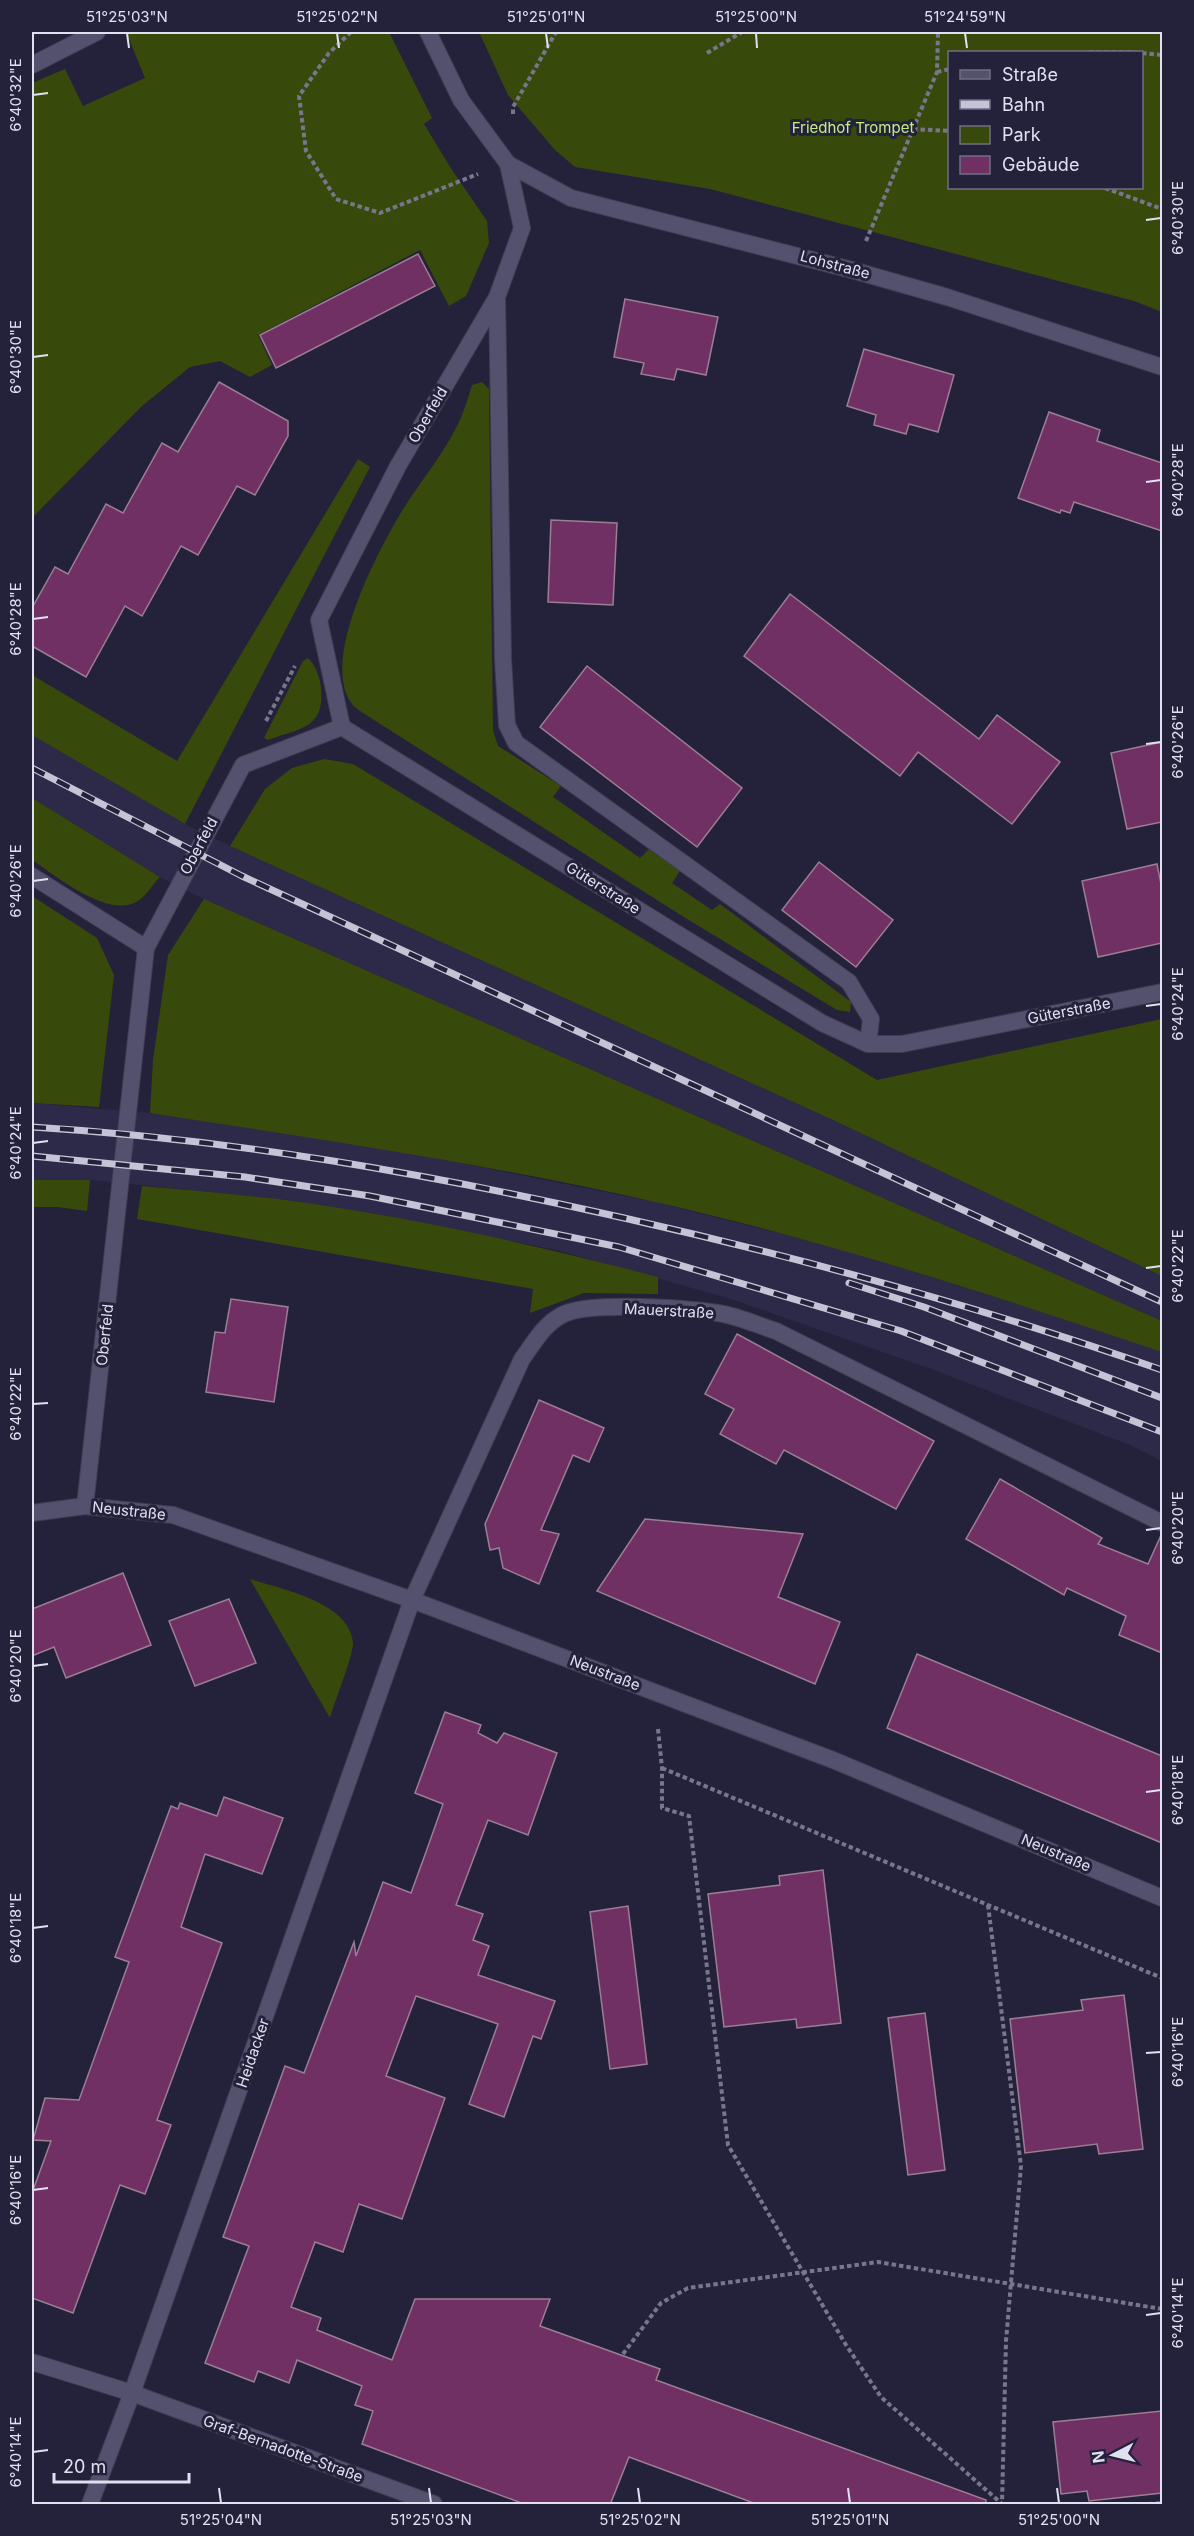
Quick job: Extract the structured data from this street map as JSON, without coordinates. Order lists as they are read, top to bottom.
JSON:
{
  "streets": {
    "street": [
      "Lohstraße",
      "Oberfeld",
      "Güterstraße",
      "Mauerstraße",
      "Neustraße",
      "Heidacker",
      "Graf-Bernadotte-Straße"
    ]
  },
  "crossings": [
    ["Lohstraße", "Oberfeld"],
    ["Oberfeld", "Güterstraße"],
    ["Oberfeld", "Neustraße"],
    ["Mauerstraße", "Neustraße"],
    ["Mauerstraße", "Heidacker"],
    ["Neustraße", "Heidacker"],
    ["Heidacker", "Graf-Bernadotte-Straße"]
  ],
  "parks": ["Friedhof Trompet"],
  "legend": [
    "Straße",
    "Bahn",
    "Park",
    "Gebäude"
  ],
  "scale_bar": "20 m",
  "north": "left",
  "coordinates": [
    "51°25'03\"N",
    "51°25'02\"N",
    "51°25'01\"N",
    "51°25'00\"N",
    "51°24'59\"N",
    "6°40'32\"E",
    "6°40'30\"E",
    "6°40'28\"E",
    "6°40'26\"E",
    "6°40'24\"E",
    "6°40'22\"E",
    "6°40'20\"E",
    "6°40'18\"E",
    "6°40'16\"E",
    "6°40'14\"E",
    "51°25'04\"N"
  ]
}
